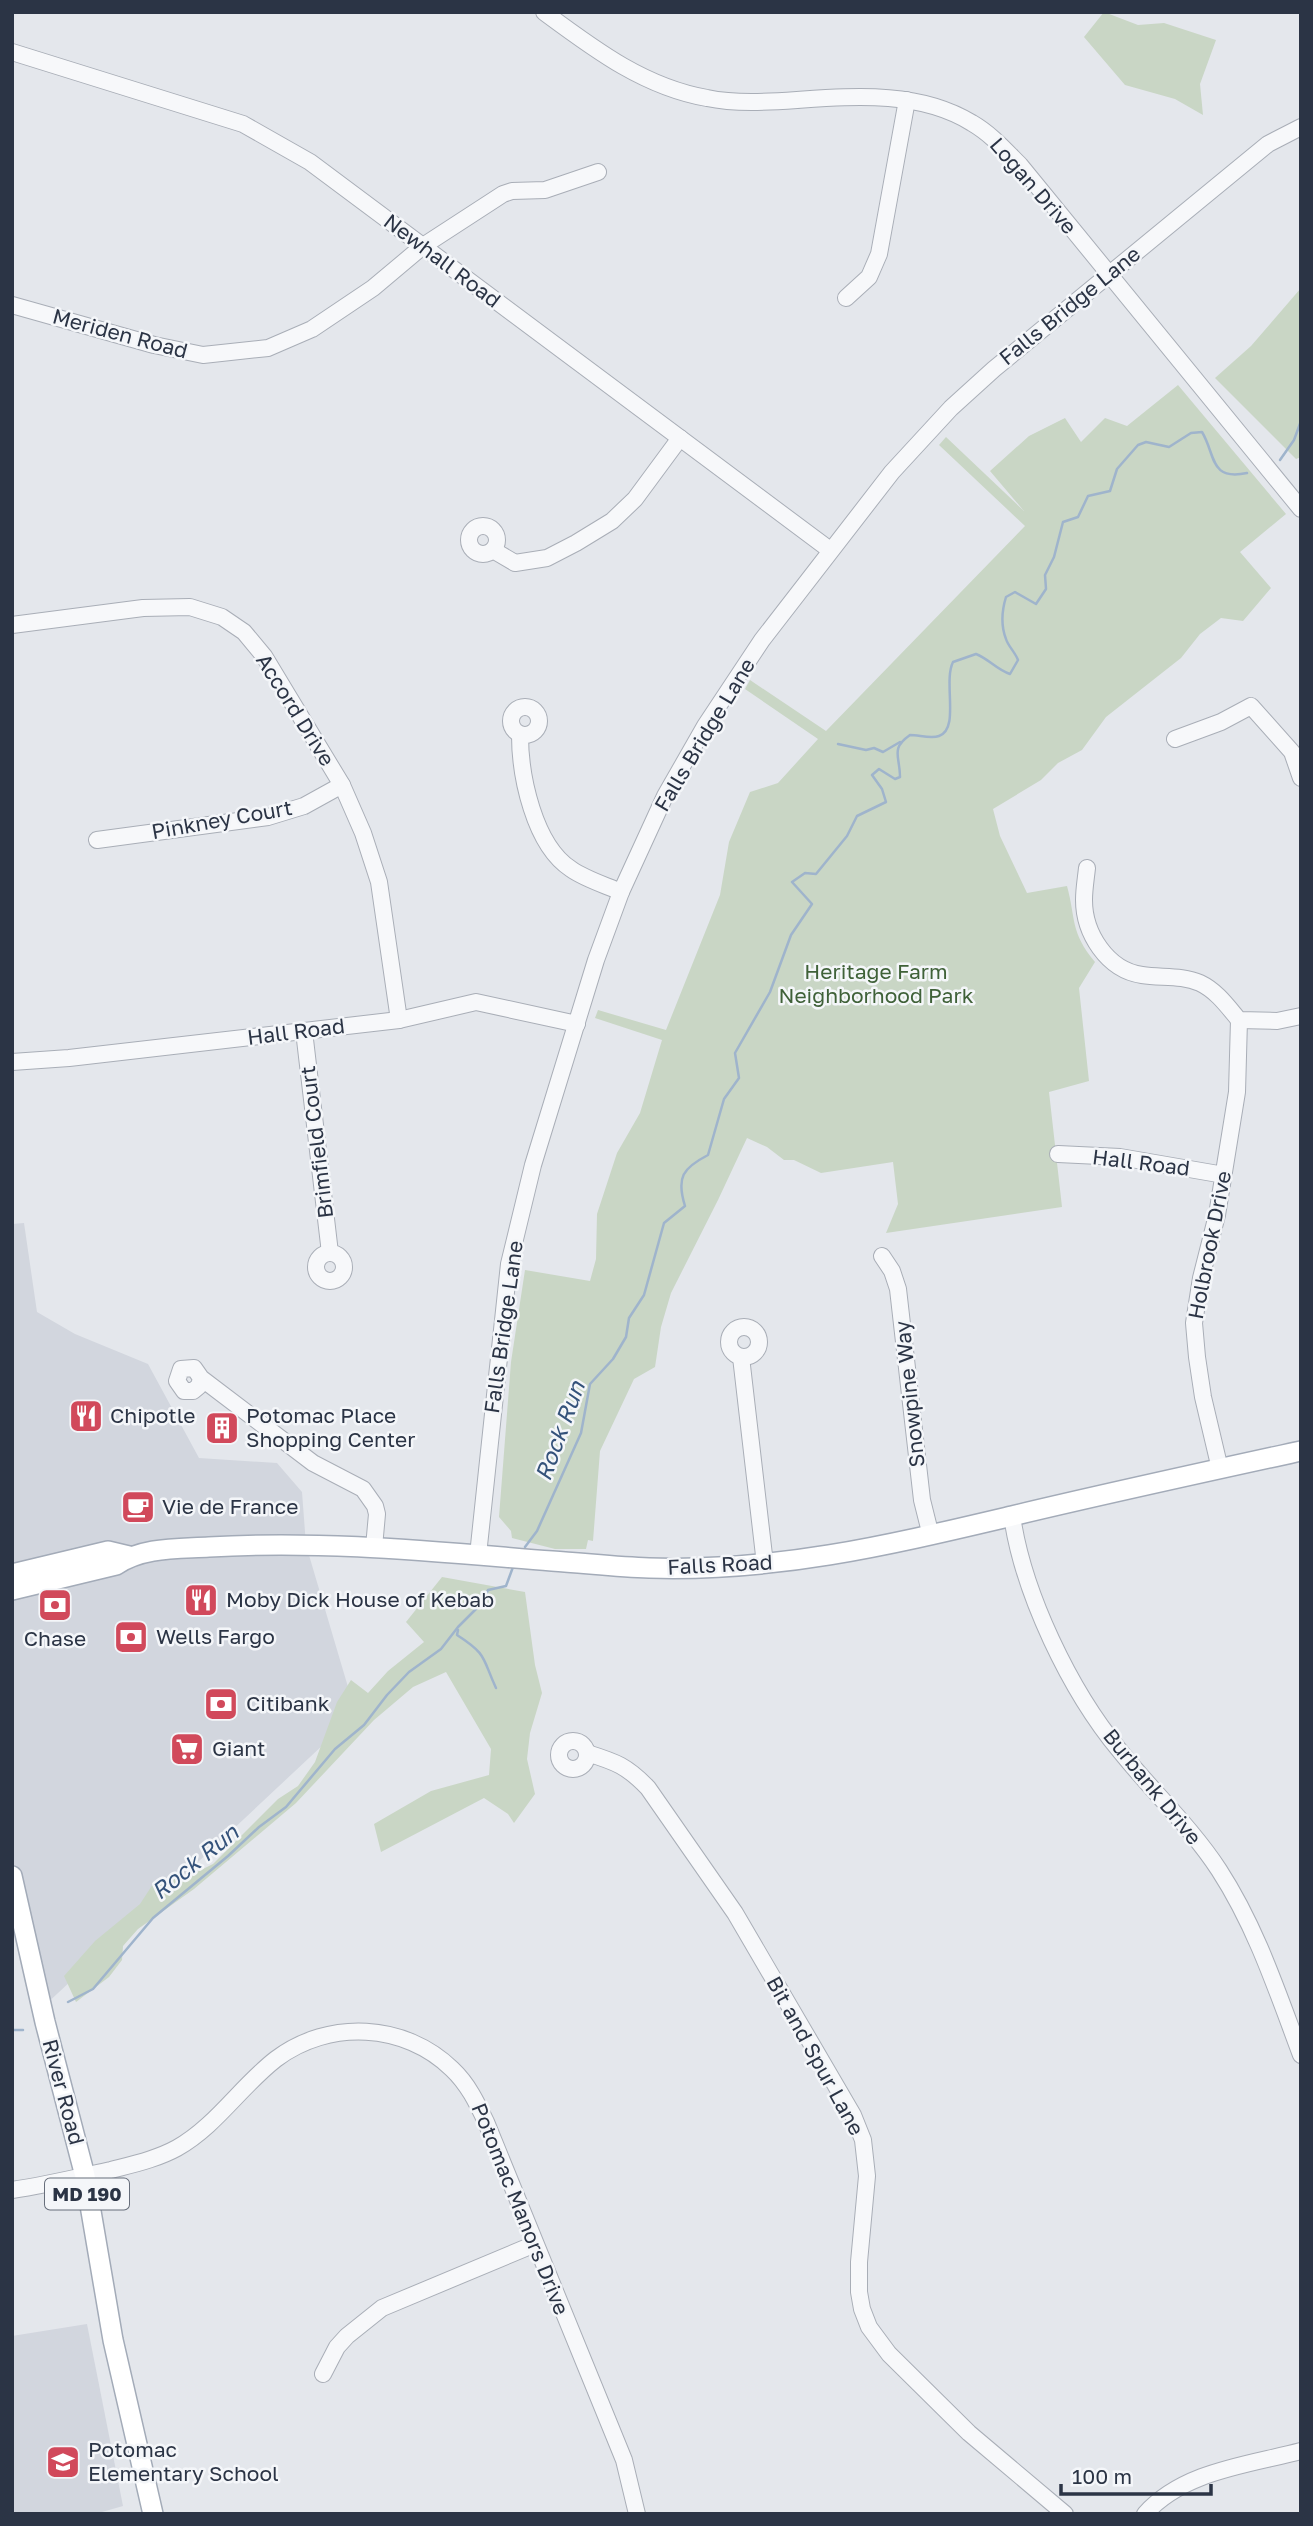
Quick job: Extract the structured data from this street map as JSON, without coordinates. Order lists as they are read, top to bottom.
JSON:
{
  "streets": {
    "main road": ["Falls Road", "River Road", "MD 190"],
    "street": [
      "Logan Drive",
      "Newhall Road",
      "Falls Bridge Lane",
      "Meriden Road",
      "Accord Drive",
      "Pinkney Court",
      "Hall Road",
      "Brimfield Court",
      "Holbrook Drive",
      "Snowpine Way",
      "Burbank Drive",
      "Bit and Spur Lane",
      "Potomac Manors Drive"
    ]
  },
  "crossings": [
    ["Logan Drive", "Falls Bridge Lane"],
    ["Newhall Road", "Falls Bridge Lane"],
    ["Newhall Road", "Meriden Road"],
    ["Falls Bridge Lane", "Hall Road"],
    ["Falls Bridge Lane", "Falls Road"],
    ["Accord Drive", "Pinkney Court"],
    ["Accord Drive", "Hall Road"],
    ["Hall Road", "Brimfield Court"],
    ["Hall Road", "Holbrook Drive"],
    ["Holbrook Drive", "Falls Road"],
    ["Snowpine Way", "Falls Road"],
    ["Falls Road", "Burbank Drive"],
    ["River Road", "Potomac Manors Drive"]
  ],
  "water": ["Rock Run"],
  "parks": ["Heritage Farm Neighborhood Park"],
  "places": {
    "restaurant": ["Chipotle", "Moby Dick House of Kebab"],
    "building": ["Potomac Place Shopping Center"],
    "cafe": ["Vie de France"],
    "bank": ["Chase", "Wells Fargo", "Citibank"],
    "supermarket": ["Giant"],
    "school or university": ["Potomac Elementary School"]
  },
  "scale_bar": "100 m"
}
